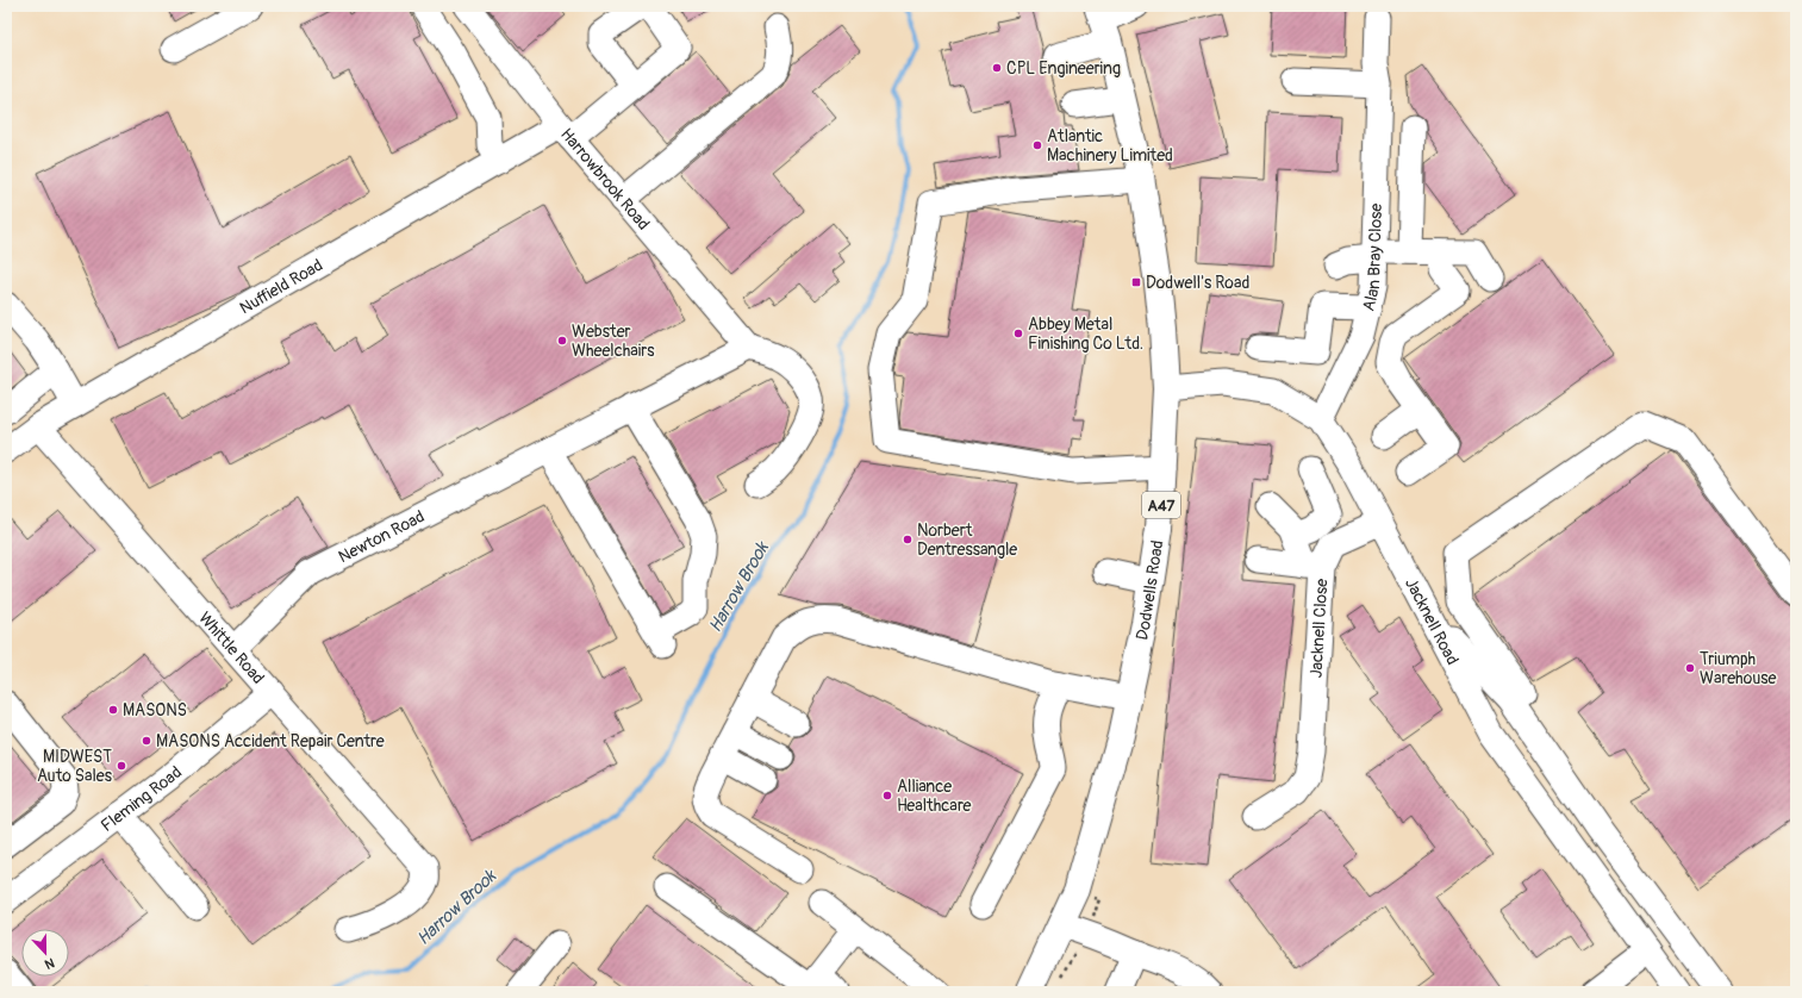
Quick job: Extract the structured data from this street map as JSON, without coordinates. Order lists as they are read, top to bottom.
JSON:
{
  "streets": {
    "main road": ["A47", "Dodwells Road"],
    "street": [
      "Harrowbrook Road",
      "Alan Bray Close",
      "Nuffield Road",
      "Newton Road",
      "Jacknell Road",
      "Jacknell Close",
      "Whittle Road",
      "Fleming Road"
    ]
  },
  "crossings": [
    ["Harrowbrook Road", "Nuffield Road"],
    ["Harrowbrook Road", "Newton Road"],
    ["Alan Bray Close", "Jacknell Road"],
    ["Nuffield Road", "Whittle Road"],
    ["Newton Road", "Whittle Road"],
    ["Dodwells Road", "Jacknell Road"],
    ["Jacknell Road", "Jacknell Close"],
    ["Whittle Road", "Fleming Road"]
  ],
  "water": ["Harrow Brook"],
  "places": {
    "other": [
      "CPL Engineering",
      "Atlantic Machinery Limited",
      "Abbey Metal Finishing Co Ltd.",
      "Webster Wheelchairs",
      "Norbert Dentressangle",
      "Triumph Warehouse",
      "MASONS",
      "MASONS Accident Repair Centre",
      "MIDWEST Auto Sales",
      "Alliance Healthcare"
    ],
    "transit": ["Dodwell's Road"]
  },
  "north": "bottom"
}
